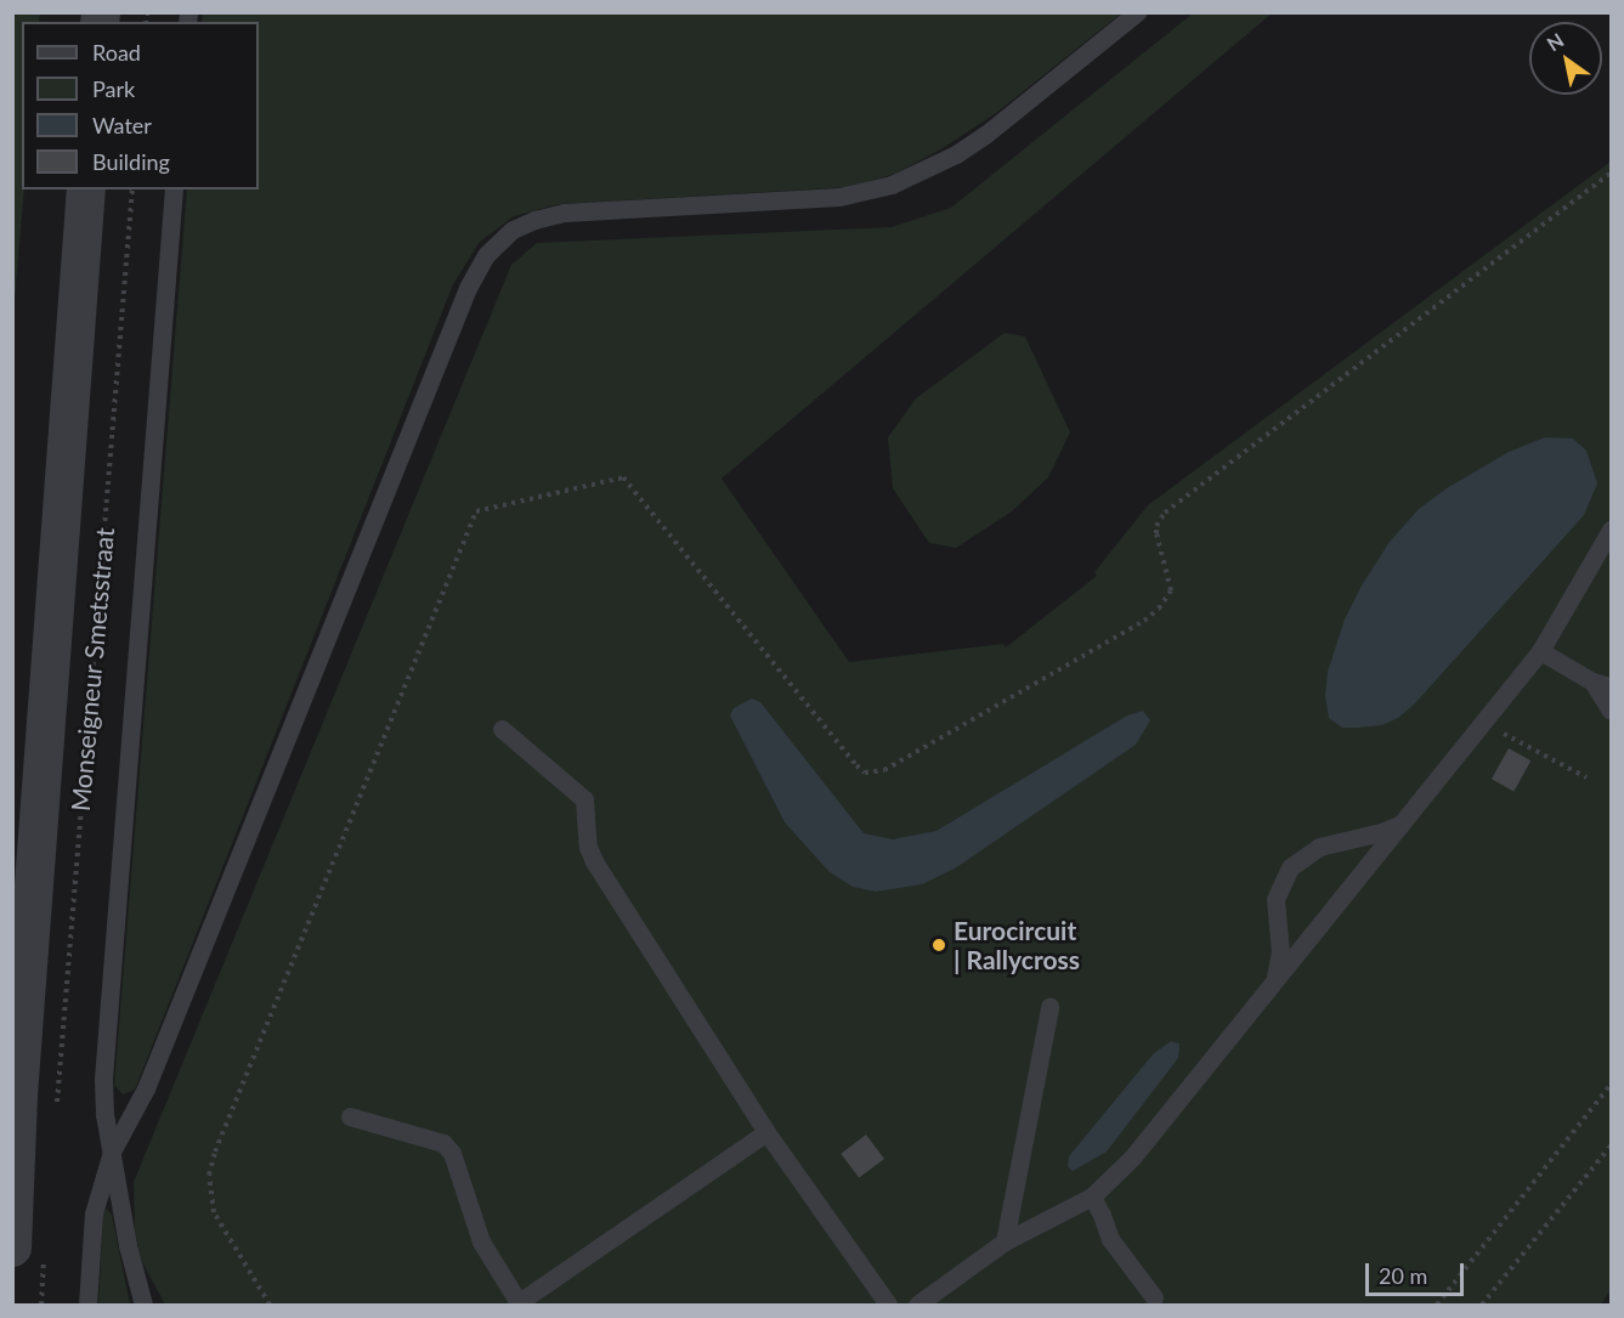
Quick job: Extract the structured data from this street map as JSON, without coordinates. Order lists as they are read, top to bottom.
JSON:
{
  "streets": {
    "street": ["Monseigneur Smetsstraat"]
  },
  "places": ["Eurocircuit | Rallycross"],
  "legend": [
    "Road",
    "Park",
    "Water",
    "Building"
  ],
  "scale_bar": "20 m",
  "north": "top left"
}
